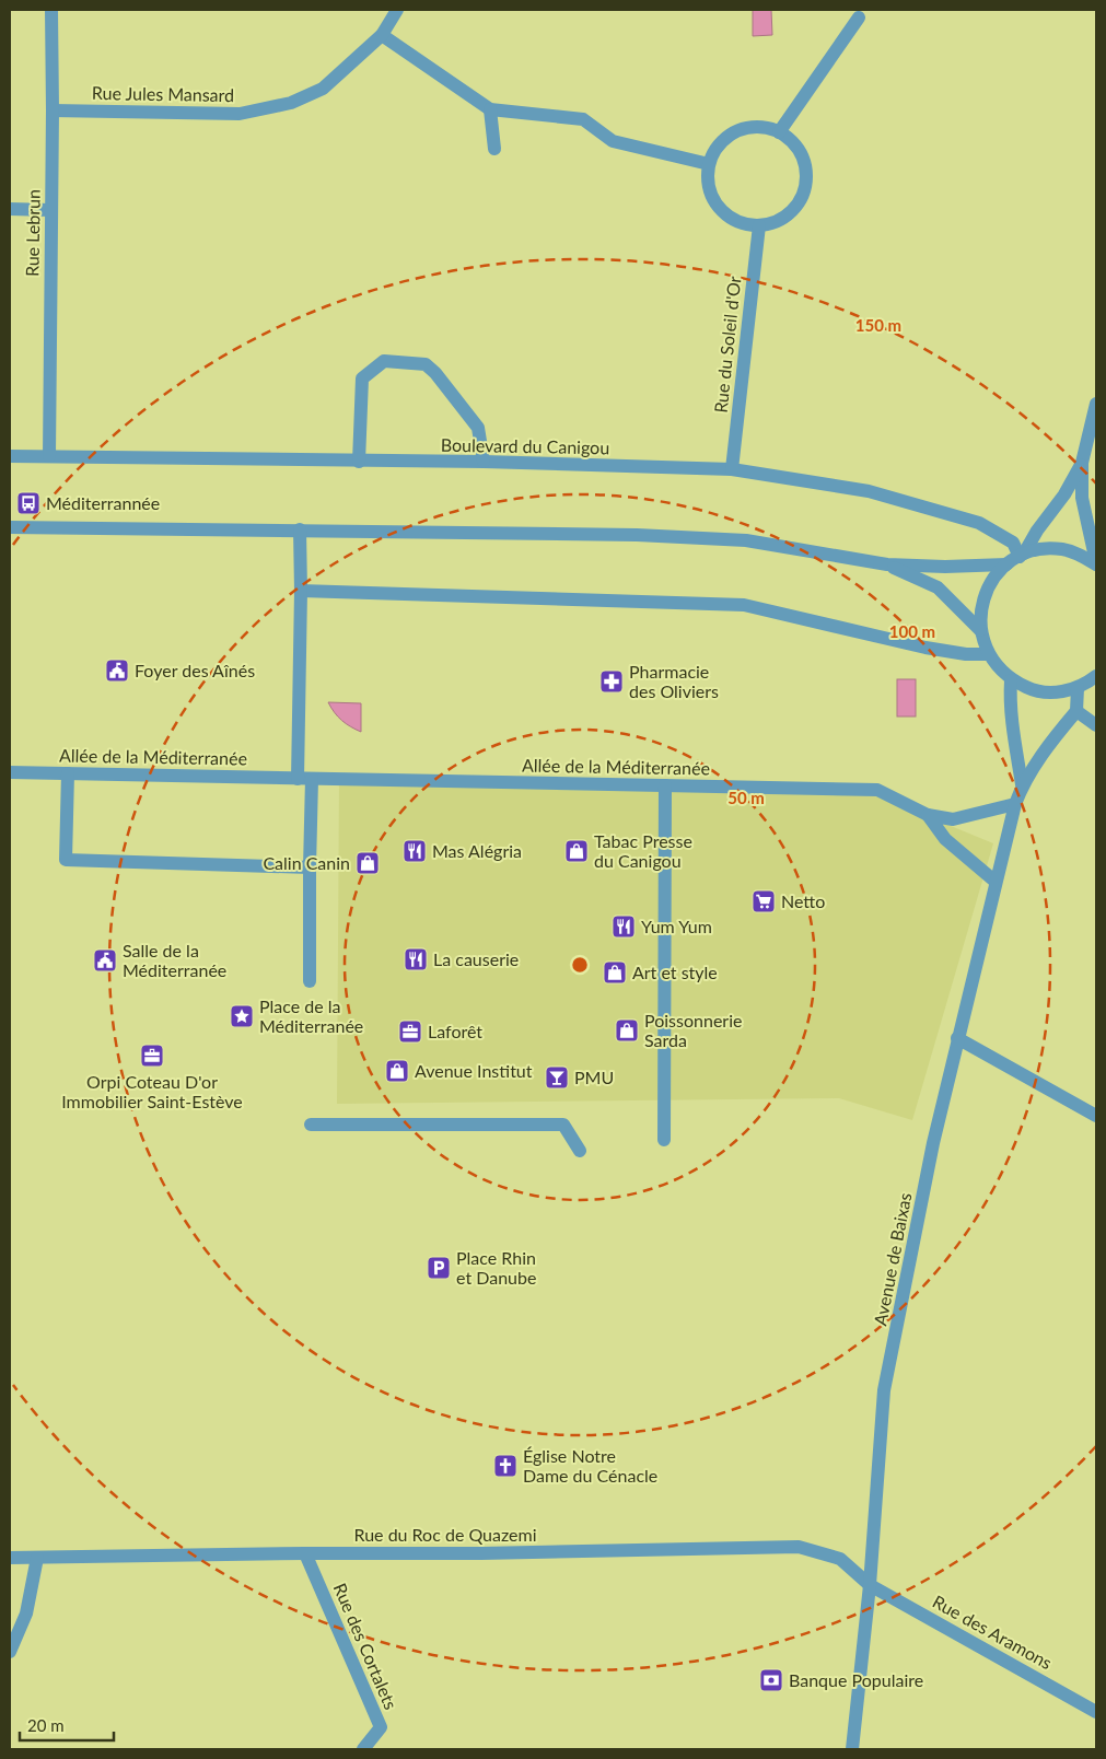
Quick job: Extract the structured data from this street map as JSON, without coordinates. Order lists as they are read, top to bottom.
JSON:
{
  "streets": {
    "street": [
      "Rue Jules Mansard",
      "Rue Lebrun",
      "Rue du Soleil d'Or",
      "Boulevard du Canigou",
      "Allée de la Méditerranée",
      "Avenue de Baixas",
      "Rue du Roc de Quazemi",
      "Rue des Aramons",
      "Rue des Cortalets"
    ]
  },
  "crossings": [
    ["Rue Jules Mansard", "Rue Lebrun"],
    ["Rue Lebrun", "Boulevard du Canigou"],
    ["Rue du Soleil d'Or", "Boulevard du Canigou"],
    ["Allée de la Méditerranée", "Avenue de Baixas"],
    ["Avenue de Baixas", "Rue du Roc de Quazemi"],
    ["Avenue de Baixas", "Rue des Aramons"],
    ["Rue du Roc de Quazemi", "Rue des Aramons"],
    ["Rue du Roc de Quazemi", "Rue des Cortalets"]
  ],
  "places": {
    "bus stop": ["Méditerrannée"],
    "public building": ["Foyer des Aînés", "Salle de la Méditerranée"],
    "pharmacy": ["Pharmacie des Oliviers"],
    "restaurant": ["Mas Alégria", "Yum Yum", "La causerie"],
    "shop": [
      "Tabac Presse du Canigou",
      "Calin Canin",
      "Art et style",
      "Poissonnerie Sarda",
      "Avenue Institut"
    ],
    "supermarket": ["Netto"],
    "place": ["Place de la Méditerranée"],
    "office": ["Laforêt", "Orpi Coteau D'or Immobilier Saint-Estève"],
    "bar": ["PMU"],
    "parking": ["Place Rhin et Danube"],
    "church": ["Église Notre Dame du Cénacle"],
    "bank": ["Banque Populaire"]
  },
  "scale_bar": "20 m",
  "rings": ["150 m", "100 m", "50 m"]
}
